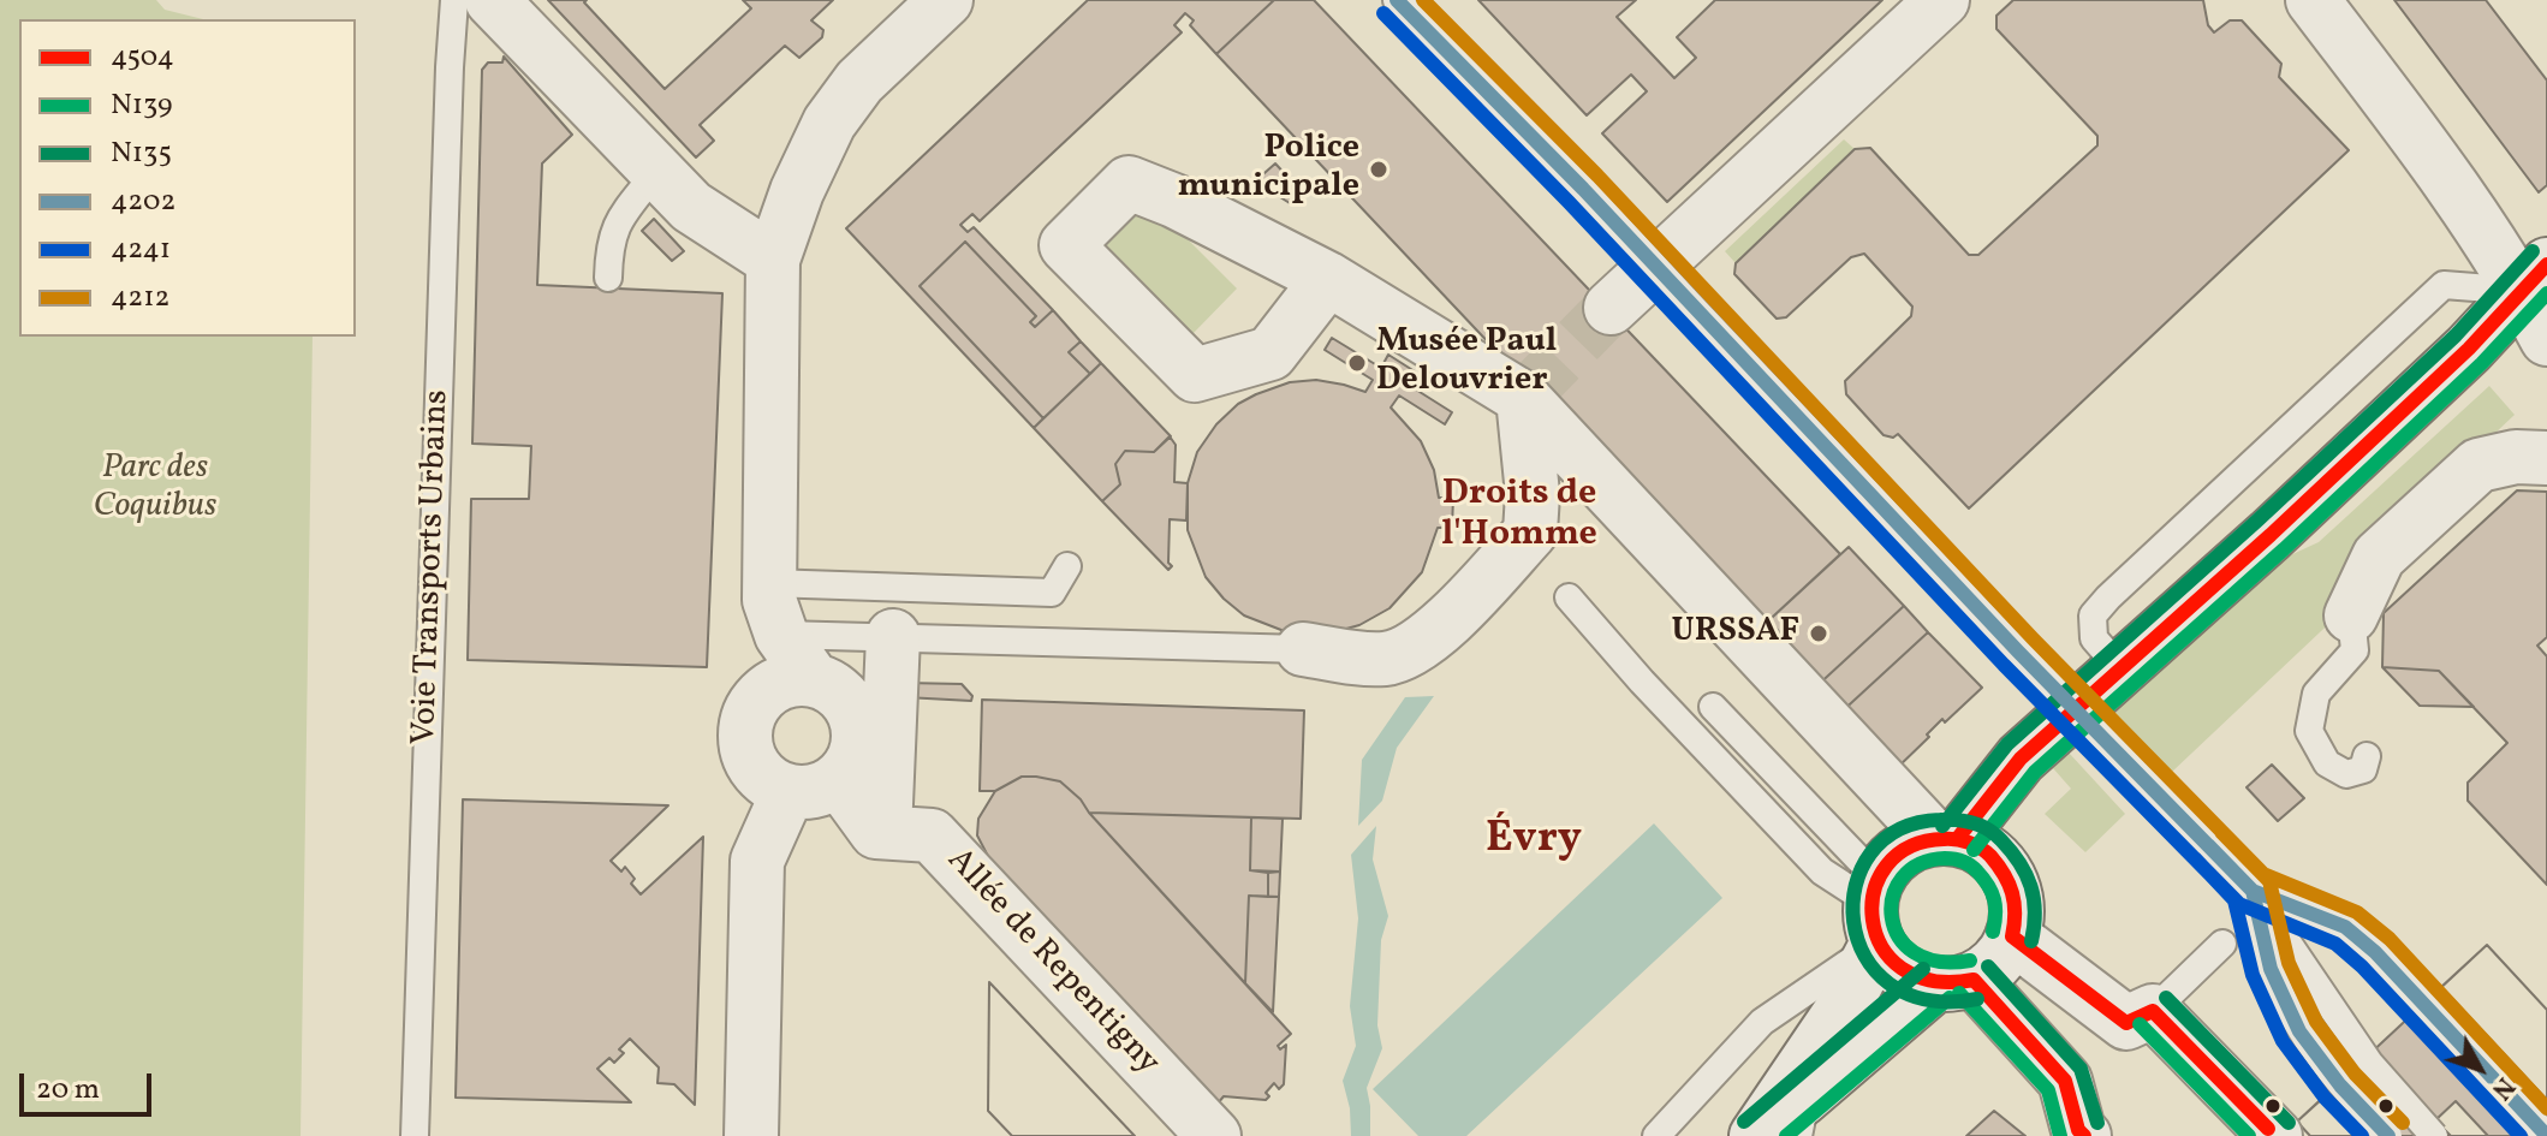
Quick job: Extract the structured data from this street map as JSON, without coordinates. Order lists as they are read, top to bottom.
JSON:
{
  "streets": {
    "street": ["Allée de Repentigny"],
    "lane": ["Voie Transports Urbains"]
  },
  "districts": ["Droits de l'Homme", "Évry"],
  "parks": ["Parc des Coquibus"],
  "places": ["Police municipale", "Musée Paul Delouvrier", "URSSAF"],
  "lines": [
    "transit line 4202",
    "transit line 4212",
    "transit line 4241",
    "transit line N135",
    "transit line 4504",
    "transit line N139"
  ],
  "legend": [
    "4504",
    "N139",
    "N135",
    "4202",
    "4241",
    "4212"
  ],
  "scale_bar": "20 m",
  "north": "bottom right"
}
